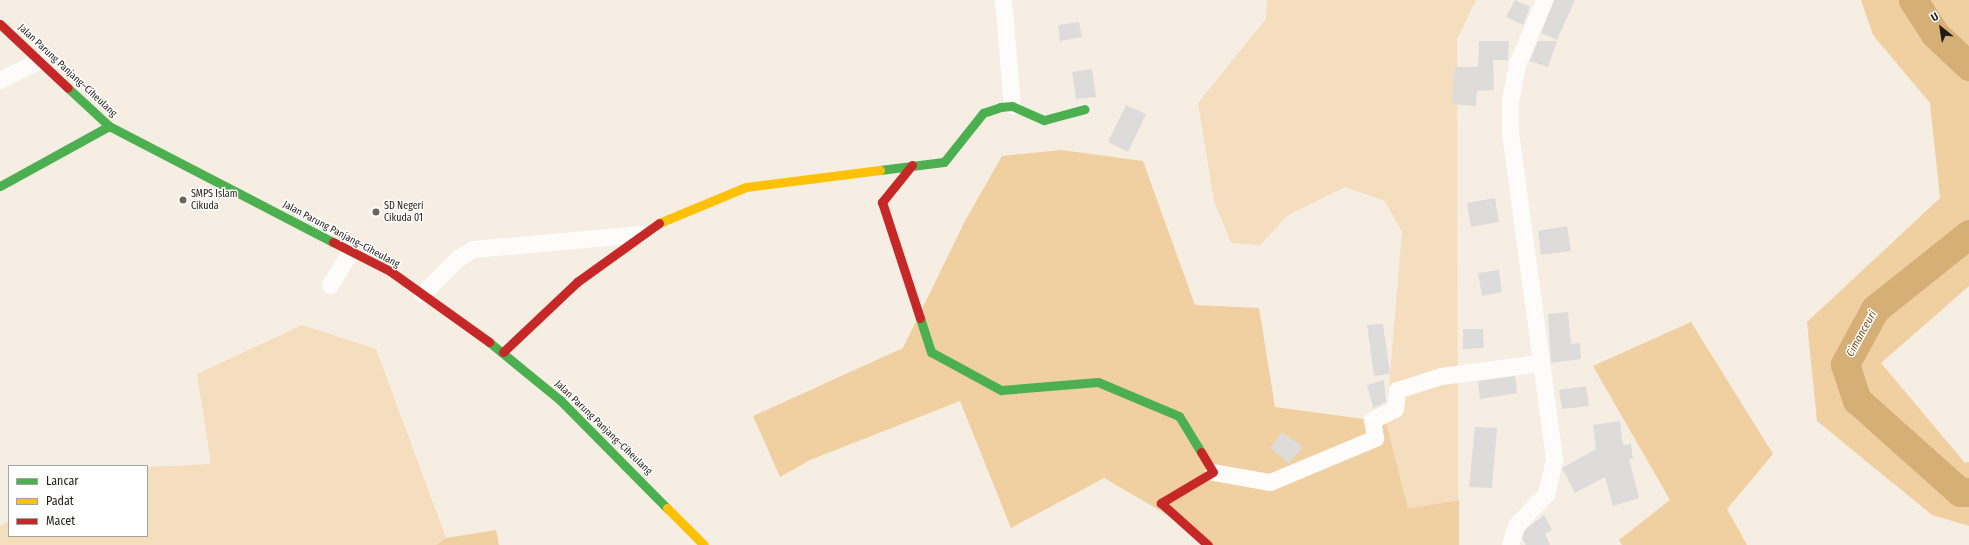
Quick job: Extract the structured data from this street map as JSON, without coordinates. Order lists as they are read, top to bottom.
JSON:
{
  "streets": {
    "street": ["Jalan Parung Panjang–Ciheulang"]
  },
  "water": ["Cimanceuri"],
  "places": ["SMPS Islam Cikuda", "SD Negeri Cikuda 01"],
  "legend": ["Lancar", "Padat", "Macet"],
  "north": "top left"
}
